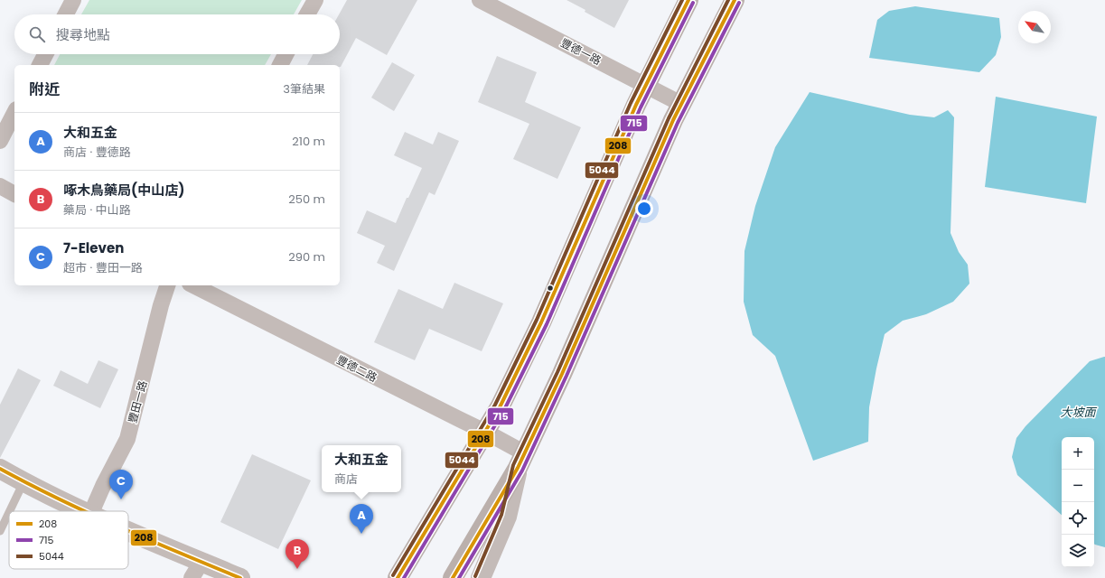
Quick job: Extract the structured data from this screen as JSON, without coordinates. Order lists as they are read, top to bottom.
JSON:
{
  "streets": {
    "street": ["豐德一路", "豐德二路", "豐田一路"]
  },
  "water": ["大坡面"],
  "lines": ["transit line 208", "transit line 5044", "transit line 715"],
  "legend": ["208", "715", "5044"],
  "north": "top left",
  "page": {
    "search": "搜尋地點",
    "heading": ["附近", "3筆結果"],
    "list": [
      {
        "mark": "A",
        "name": "大和五金",
        "note": "商店 · 豐德路",
        "value": "210 m"
      },
      {
        "mark": "B",
        "name": "啄木鳥藥局(中山店)",
        "note": "藥局 · 中山路",
        "value": "250 m"
      },
      {
        "mark": "C",
        "name": "7-Eleven",
        "note": "超市 · 豐田一路",
        "value": "290 m"
      }
    ],
    "map_buttons": ["+", "−"],
    "popup": ["大和五金", "商店"],
    "pins": ["C", "A", "B"]
  }
}
